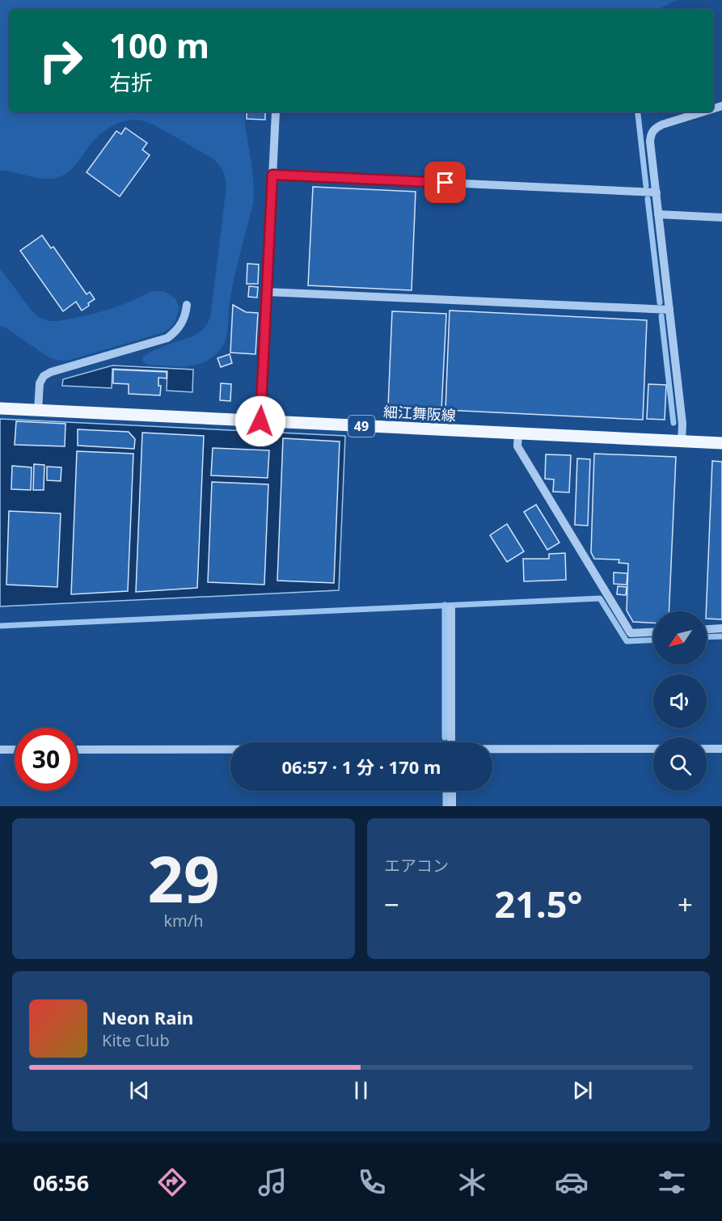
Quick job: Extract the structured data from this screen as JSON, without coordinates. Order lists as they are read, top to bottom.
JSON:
{
  "streets": {
    "main road": ["細江舞阪線", "49"]
  },
  "north": "bottom left",
  "page": {
    "turn": ["100 m", "右折"],
    "limit": "30",
    "trip": "06:57 · 1 分 · 170 m",
    "tile": [
      ["29", "km/h"],
      "エアコン"
    ],
    "heat": ["−", "21.5°", "+"],
    "song": ["Neon Rain", "Kite Club"],
    "tabs": "06:56"
  }
}
